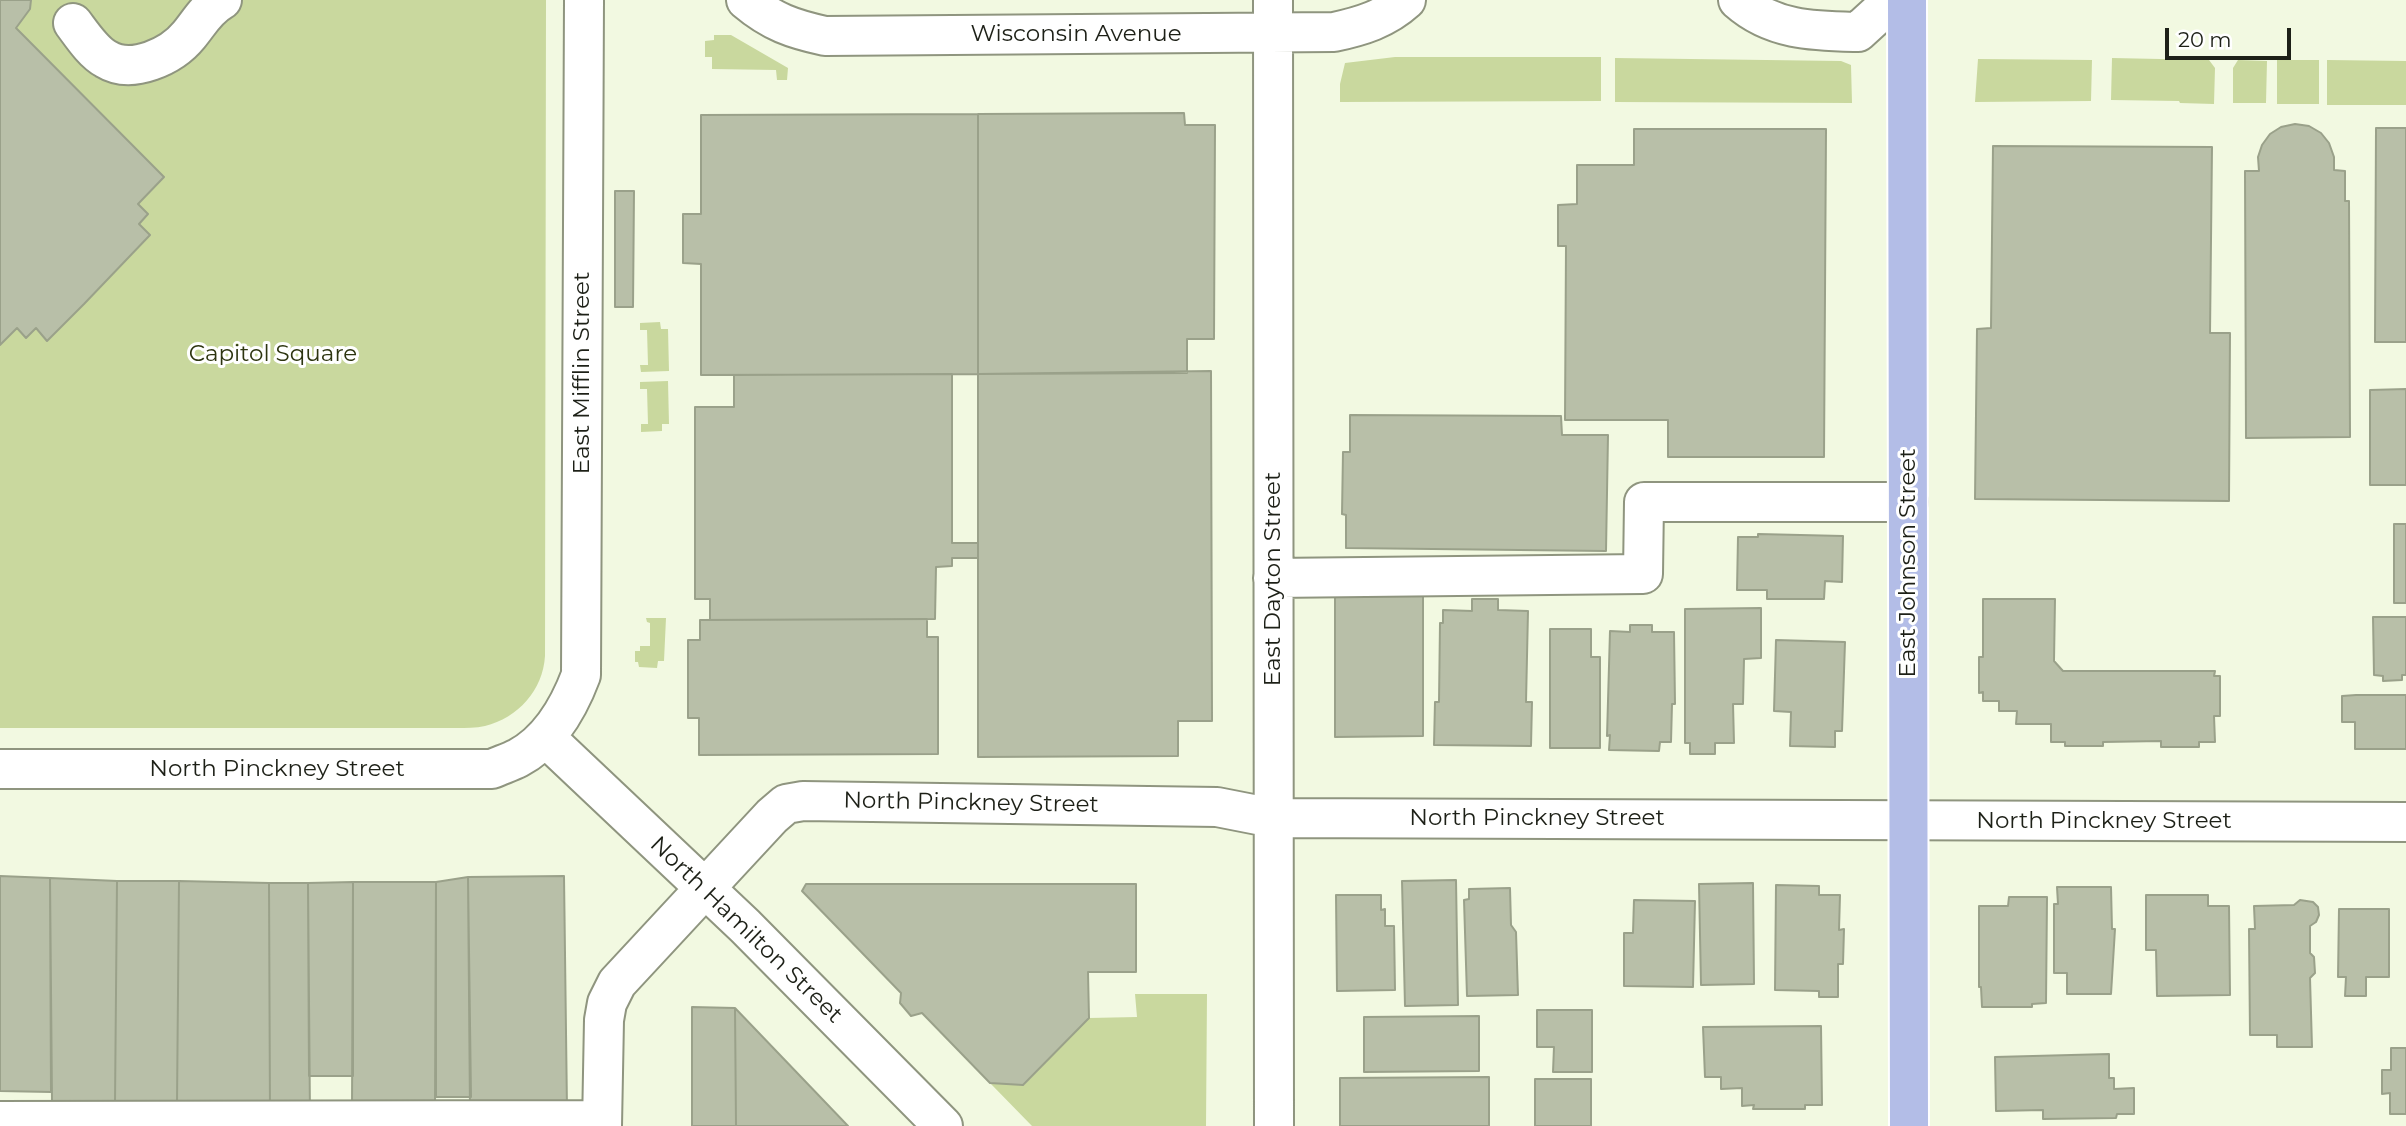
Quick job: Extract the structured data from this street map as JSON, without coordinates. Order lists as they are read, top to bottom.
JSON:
{
  "streets": {
    "main road": ["East Johnson Street"],
    "street": [
      "Wisconsin Avenue",
      "East Mifflin Street",
      "East Dayton Street",
      "North Pinckney Street",
      "North Hamilton Street"
    ]
  },
  "crossings": [
    ["Wisconsin Avenue", "East Dayton Street"],
    ["East Mifflin Street", "North Pinckney Street"],
    ["East Mifflin Street", "North Hamilton Street"],
    ["East Johnson Street", "North Pinckney Street"],
    ["East Dayton Street", "North Pinckney Street"],
    ["North Pinckney Street", "North Hamilton Street"]
  ],
  "parks": ["Capitol Square"],
  "scale_bar": "20 m"
}
